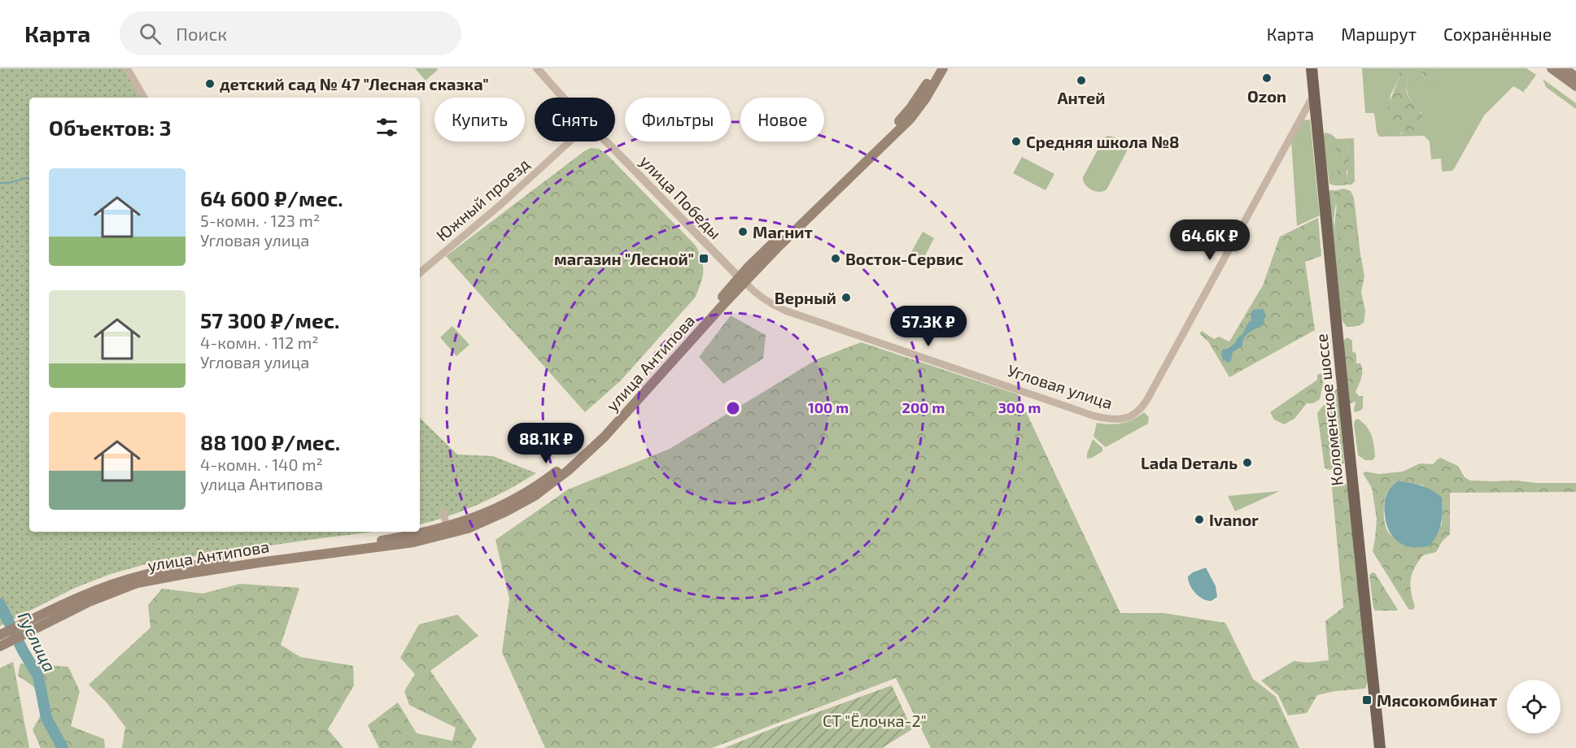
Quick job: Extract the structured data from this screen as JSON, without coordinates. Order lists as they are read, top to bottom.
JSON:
{
  "streets": {
    "main road": ["улица Антипова", "Коломенское шоссе"],
    "street": ["улица Победы", "Южный проезд", "Угловая улица"]
  },
  "crossings": [
    ["улица Победы", "улица Антипова"],
    ["улица Победы", "Угловая улица"],
    ["улица Антипова", "Угловая улица"],
    ["Угловая улица", "Коломенское шоссе"]
  ],
  "water": ["Гуслица"],
  "parks": ["СТ \"Ёлочка-2\""],
  "places": {
    "other": [
      "Ozon",
      "Антей",
      "детский сад № 47 \"Лесная сказка\"",
      "Средняя школа №8",
      "Магнит",
      "Восток-Сервис",
      "Верный",
      "Lada Dеталь",
      "Ivanor"
    ],
    "transit": ["магазин \"Лесной\"", "Мясокомбинат"]
  },
  "page": {
    "header": "Карта",
    "search": "Поиск",
    "nav": ["Карта", "Маршрут", "Сохранённые"],
    "chip": [
      "Купить",
      "Снять",
      "Фильтры",
      "Новое"
    ],
    "heading": "Объектов: 3",
    "list": [
      {
        "name": "64 600 ₽/мес.",
        "note": "5-комн. · 123 m² · Угловая улица"
      },
      {
        "name": "57 300 ₽/мес.",
        "note": "4-комн. · 112 m² · Угловая улица"
      },
      {
        "name": "88 100 ₽/мес.",
        "note": "4-комн. · 140 m² · улица Антипова"
      }
    ],
    "price": ["64.6K ₽", "57.3K ₽", "88.1K ₽"]
  },
  "rings": ["100 m", "200 m", "300 m"]
}
